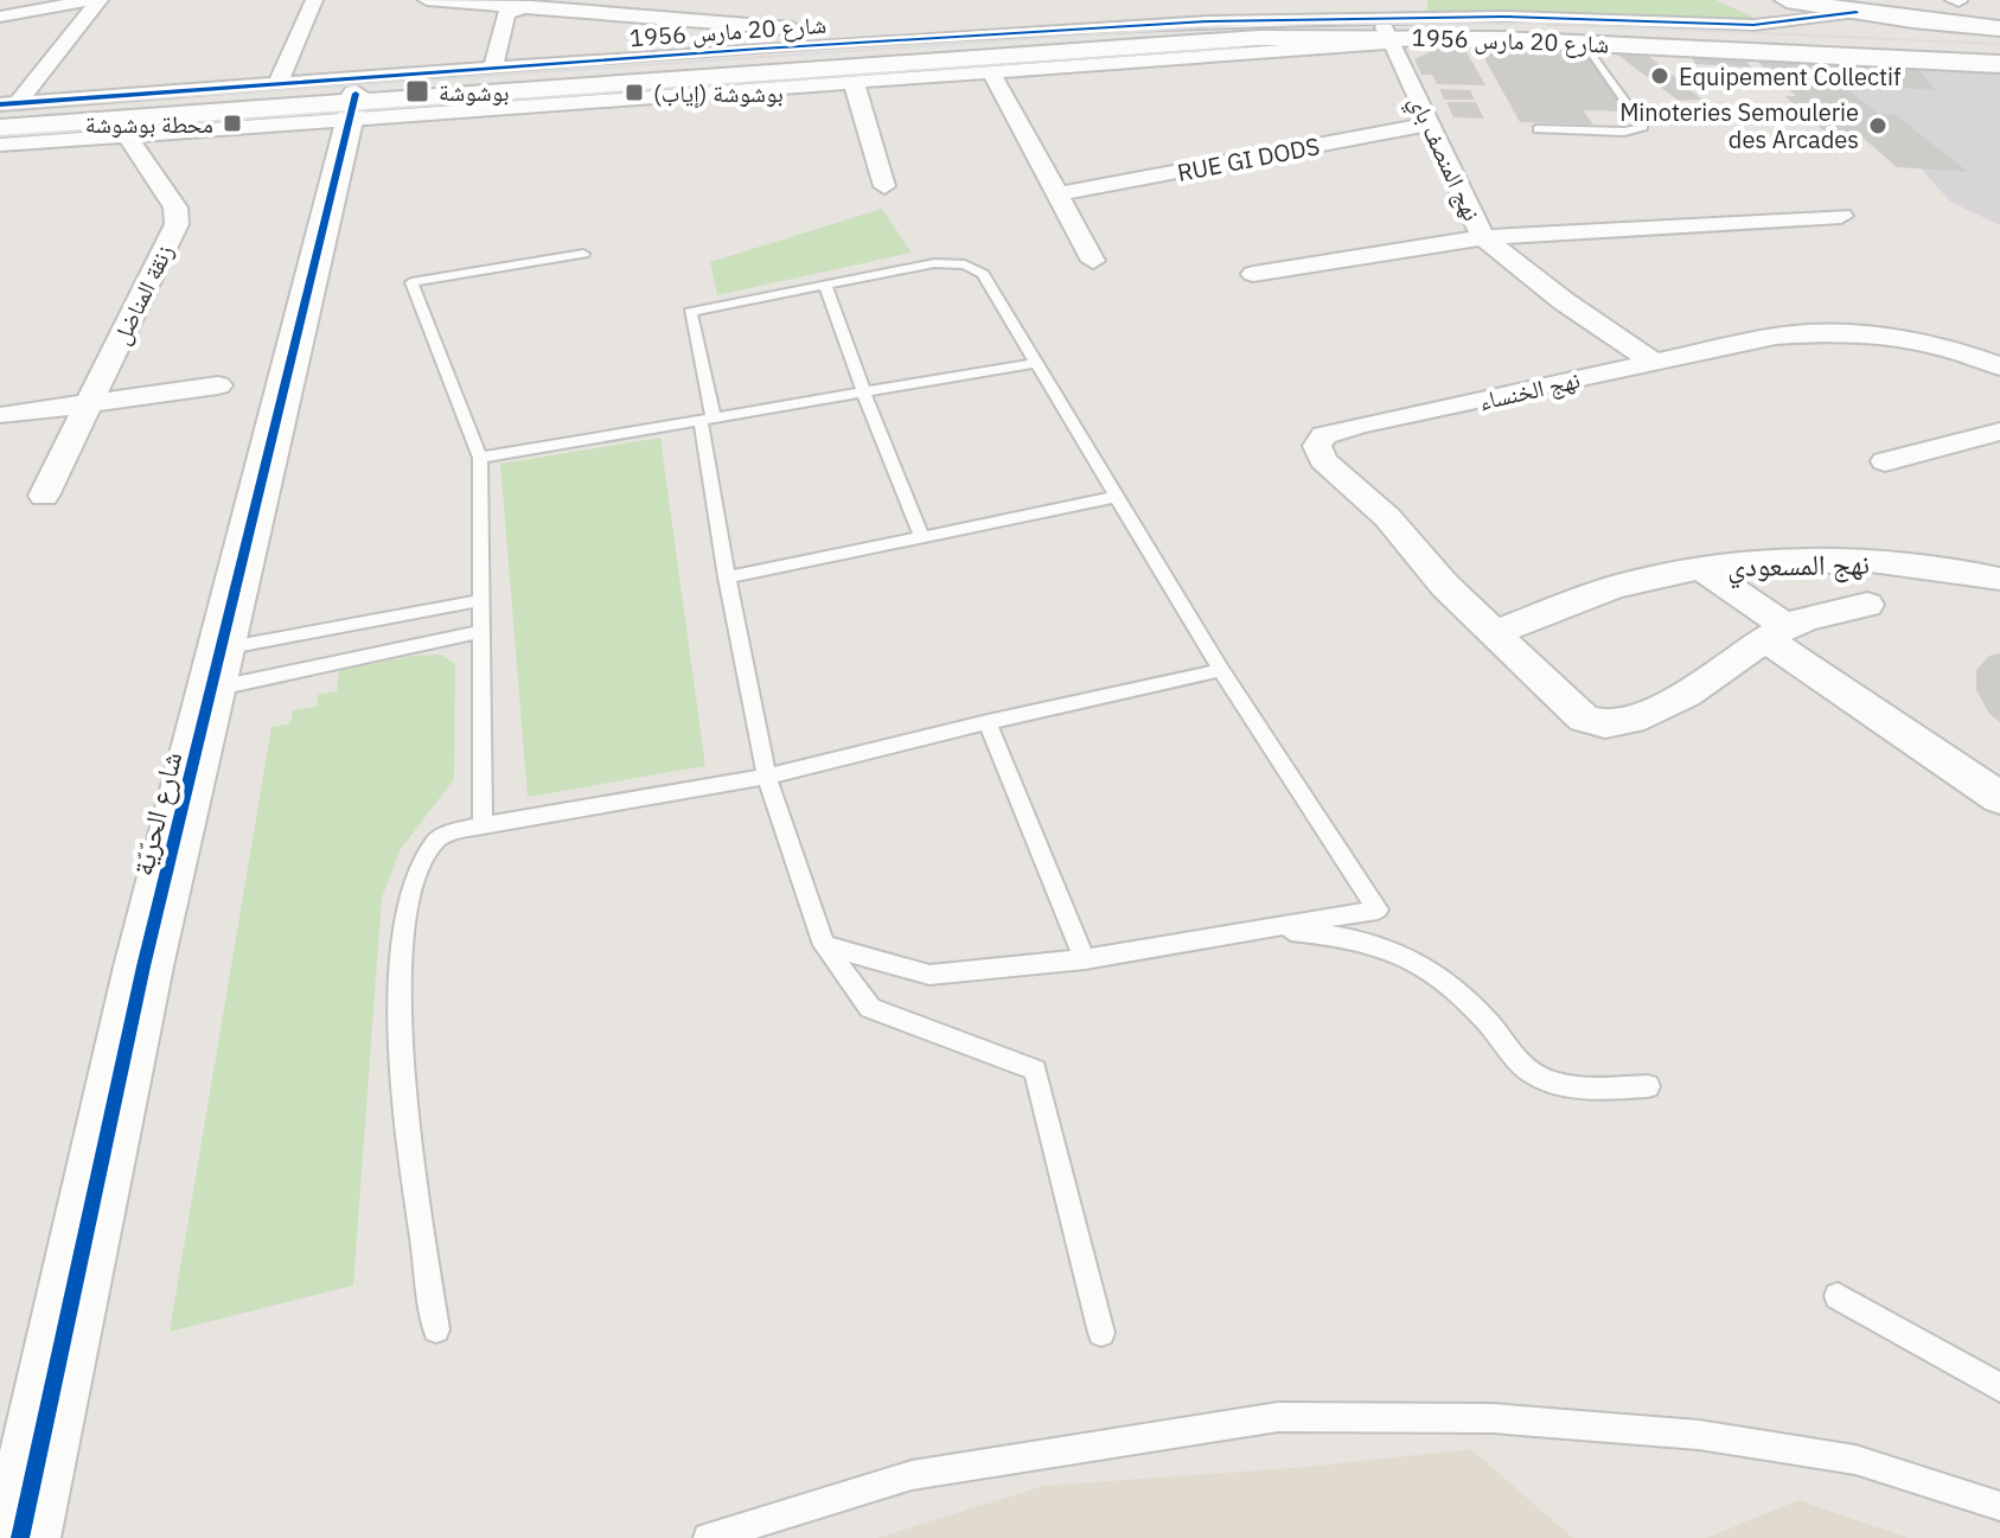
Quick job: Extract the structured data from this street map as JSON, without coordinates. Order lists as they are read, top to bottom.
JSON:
{
  "streets": {
    "main road": ["شارع 20 مارس 1956", "شارع الحرّيّة"],
    "street": [
      "نهج المنصف باي",
      "RUE GI DODS",
      "زنقة المناضل",
      "نهج الخنساء",
      "نهج المسعودي"
    ]
  },
  "crossings": [
    ["شارع 20 مارس 1956", "نهج المنصف باي"],
    ["شارع 20 مارس 1956", "زنقة المناضل"],
    ["شارع 20 مارس 1956", "شارع الحرّيّة"],
    ["نهج المنصف باي", "RUE GI DODS"],
    ["نهج المنصف باي", "نهج الخنساء"],
    ["نهج الخنساء", "نهج المسعودي"]
  ],
  "places": {
    "other": ["Equipement Collectif", "Minoteries Semoulerie des Arcades"],
    "transit": ["بوشوشة", "بوشوشة (إياب)", "محطة بوشوشة"]
  }
}
